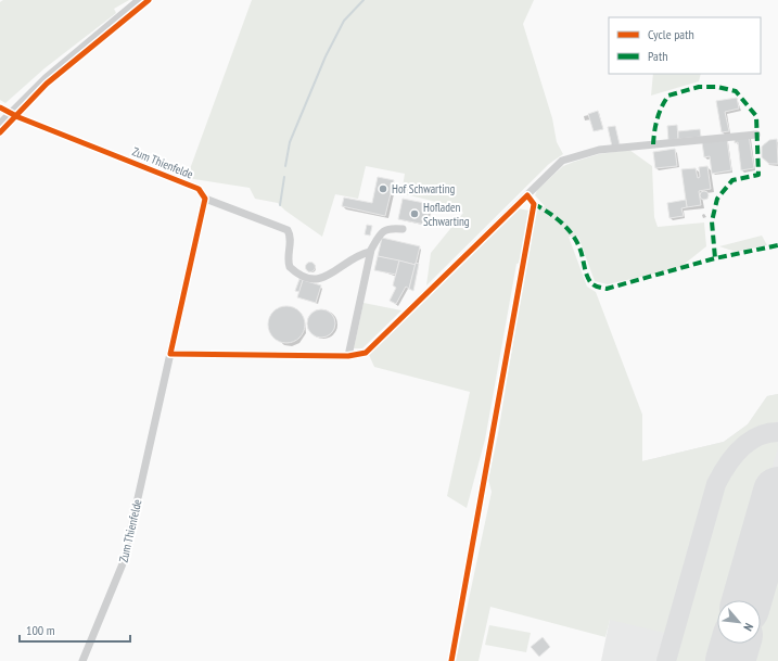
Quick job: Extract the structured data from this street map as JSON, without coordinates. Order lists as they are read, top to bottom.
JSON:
{
  "streets": {
    "street": ["Zum Thienfelde"]
  },
  "places": ["Hof Schwarting", "Hofladen Schwarting"],
  "legend": ["Cycle path", "Path"],
  "scale_bar": "100 m",
  "north": "bottom right"
}
